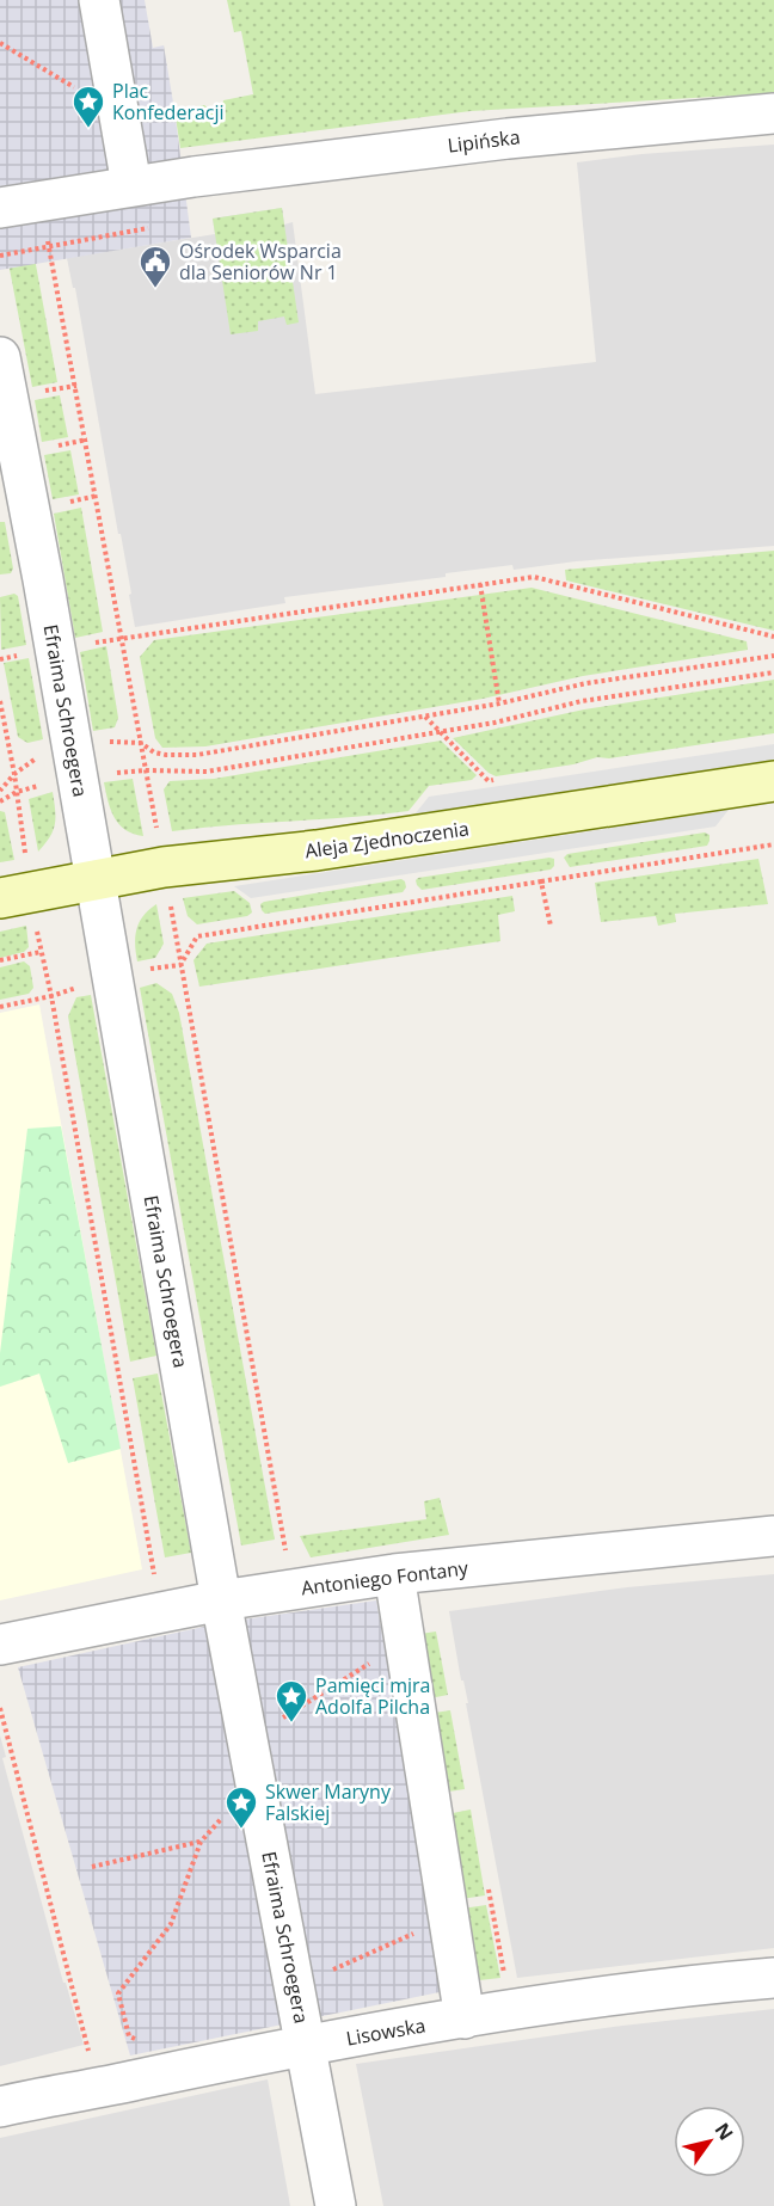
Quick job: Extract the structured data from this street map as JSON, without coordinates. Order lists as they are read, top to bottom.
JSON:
{
  "streets": {
    "street": [
      "Lipińska",
      "Efraima Schroegera",
      "Aleja Zjednoczenia",
      "Antoniego Fontany",
      "Lisowska"
    ]
  },
  "crossings": [
    ["Efraima Schroegera", "Aleja Zjednoczenia"],
    ["Efraima Schroegera", "Antoniego Fontany"],
    ["Efraima Schroegera", "Lisowska"]
  ],
  "places": {
    "place": ["Plac Konfederacji", "Pamięci mjra Adolfa Pilcha", "Skwer Maryny Falskiej"],
    "public building": ["Ośrodek Wsparcia dla Seniorów Nr 1"]
  },
  "north": "top right"
}
